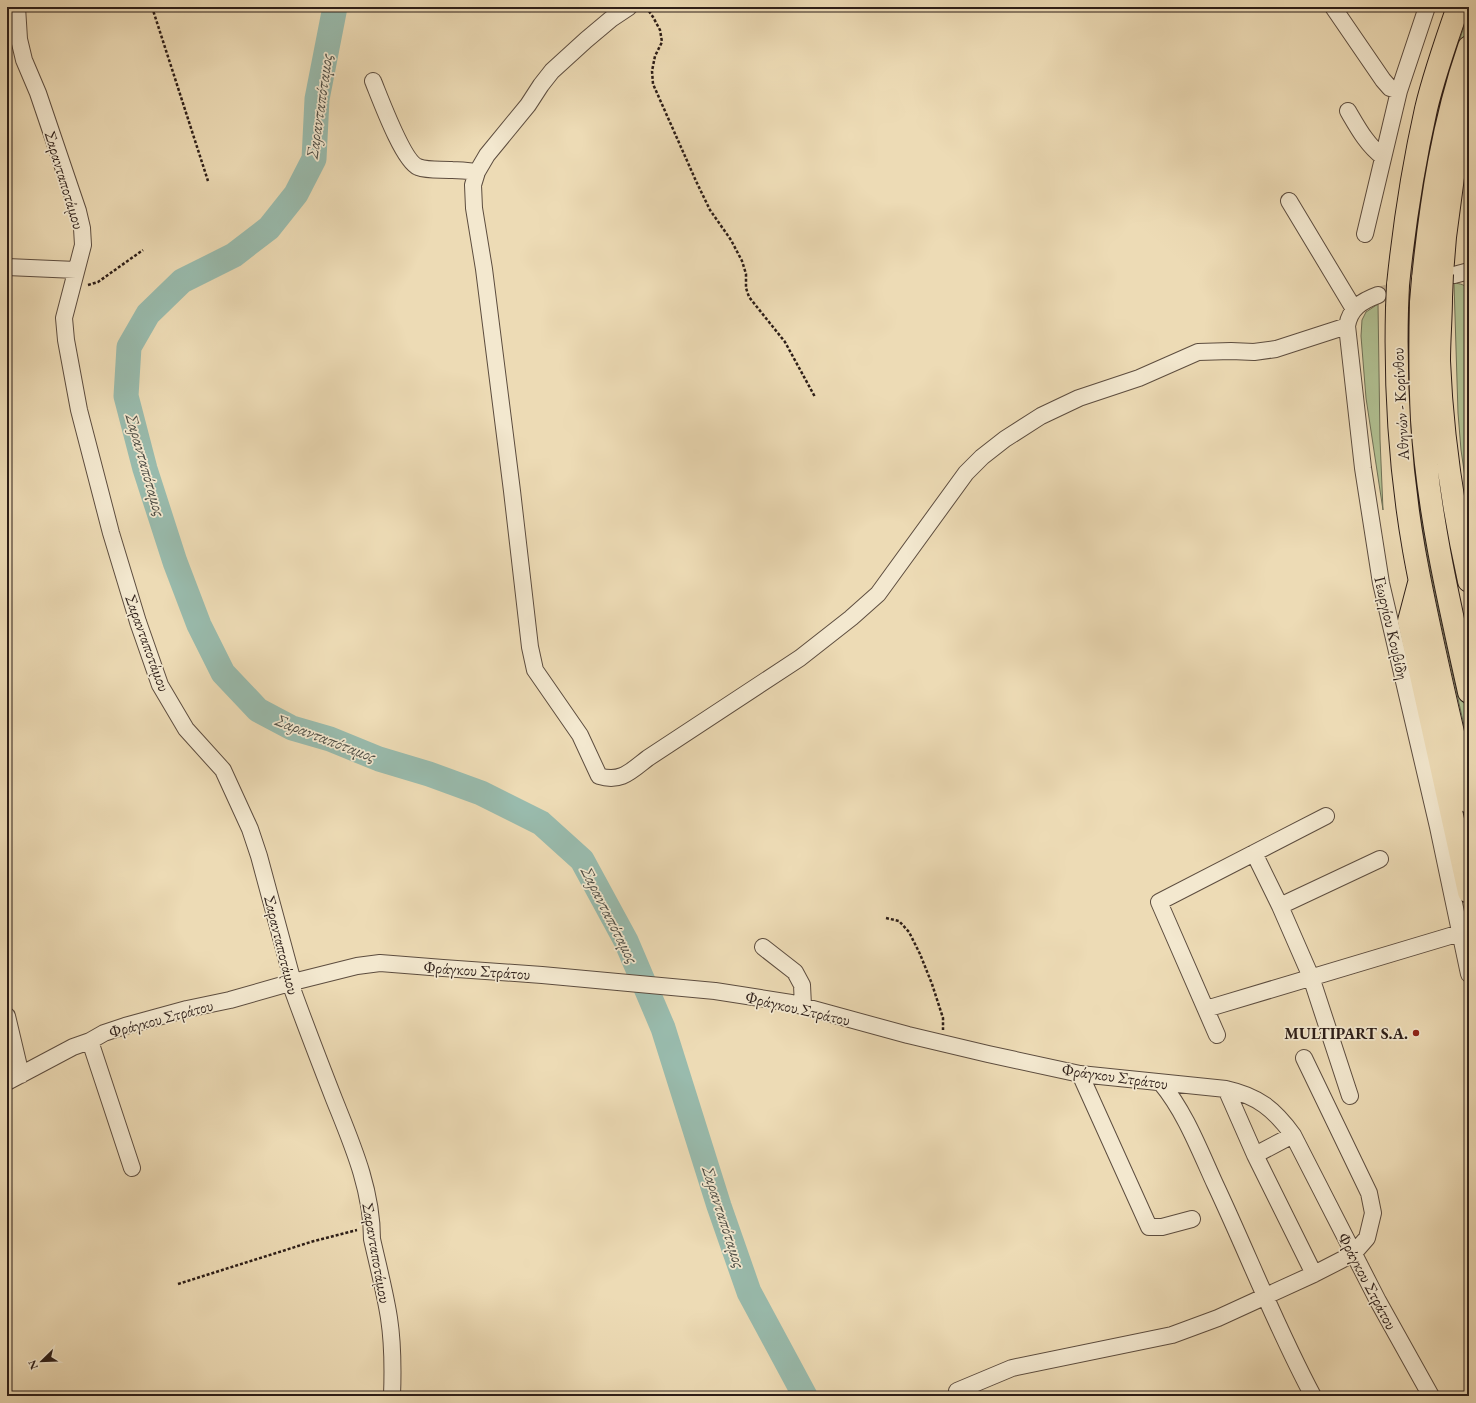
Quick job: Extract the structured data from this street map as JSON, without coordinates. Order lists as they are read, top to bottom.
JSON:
{
  "streets": {
    "highway": ["Αθηνών - Κορίνθου"],
    "street": ["Σαρανταποτάμου", "Γεωργίου Κουβίδη", "Φράγκου Στράτου"]
  },
  "crossings": [
    ["Σαρανταποτάμου", "Φράγκου Στράτου"]
  ],
  "water": ["Σαρανταπόταμος"],
  "places": ["MULTIPART S.A."],
  "north": "bottom left"
}
